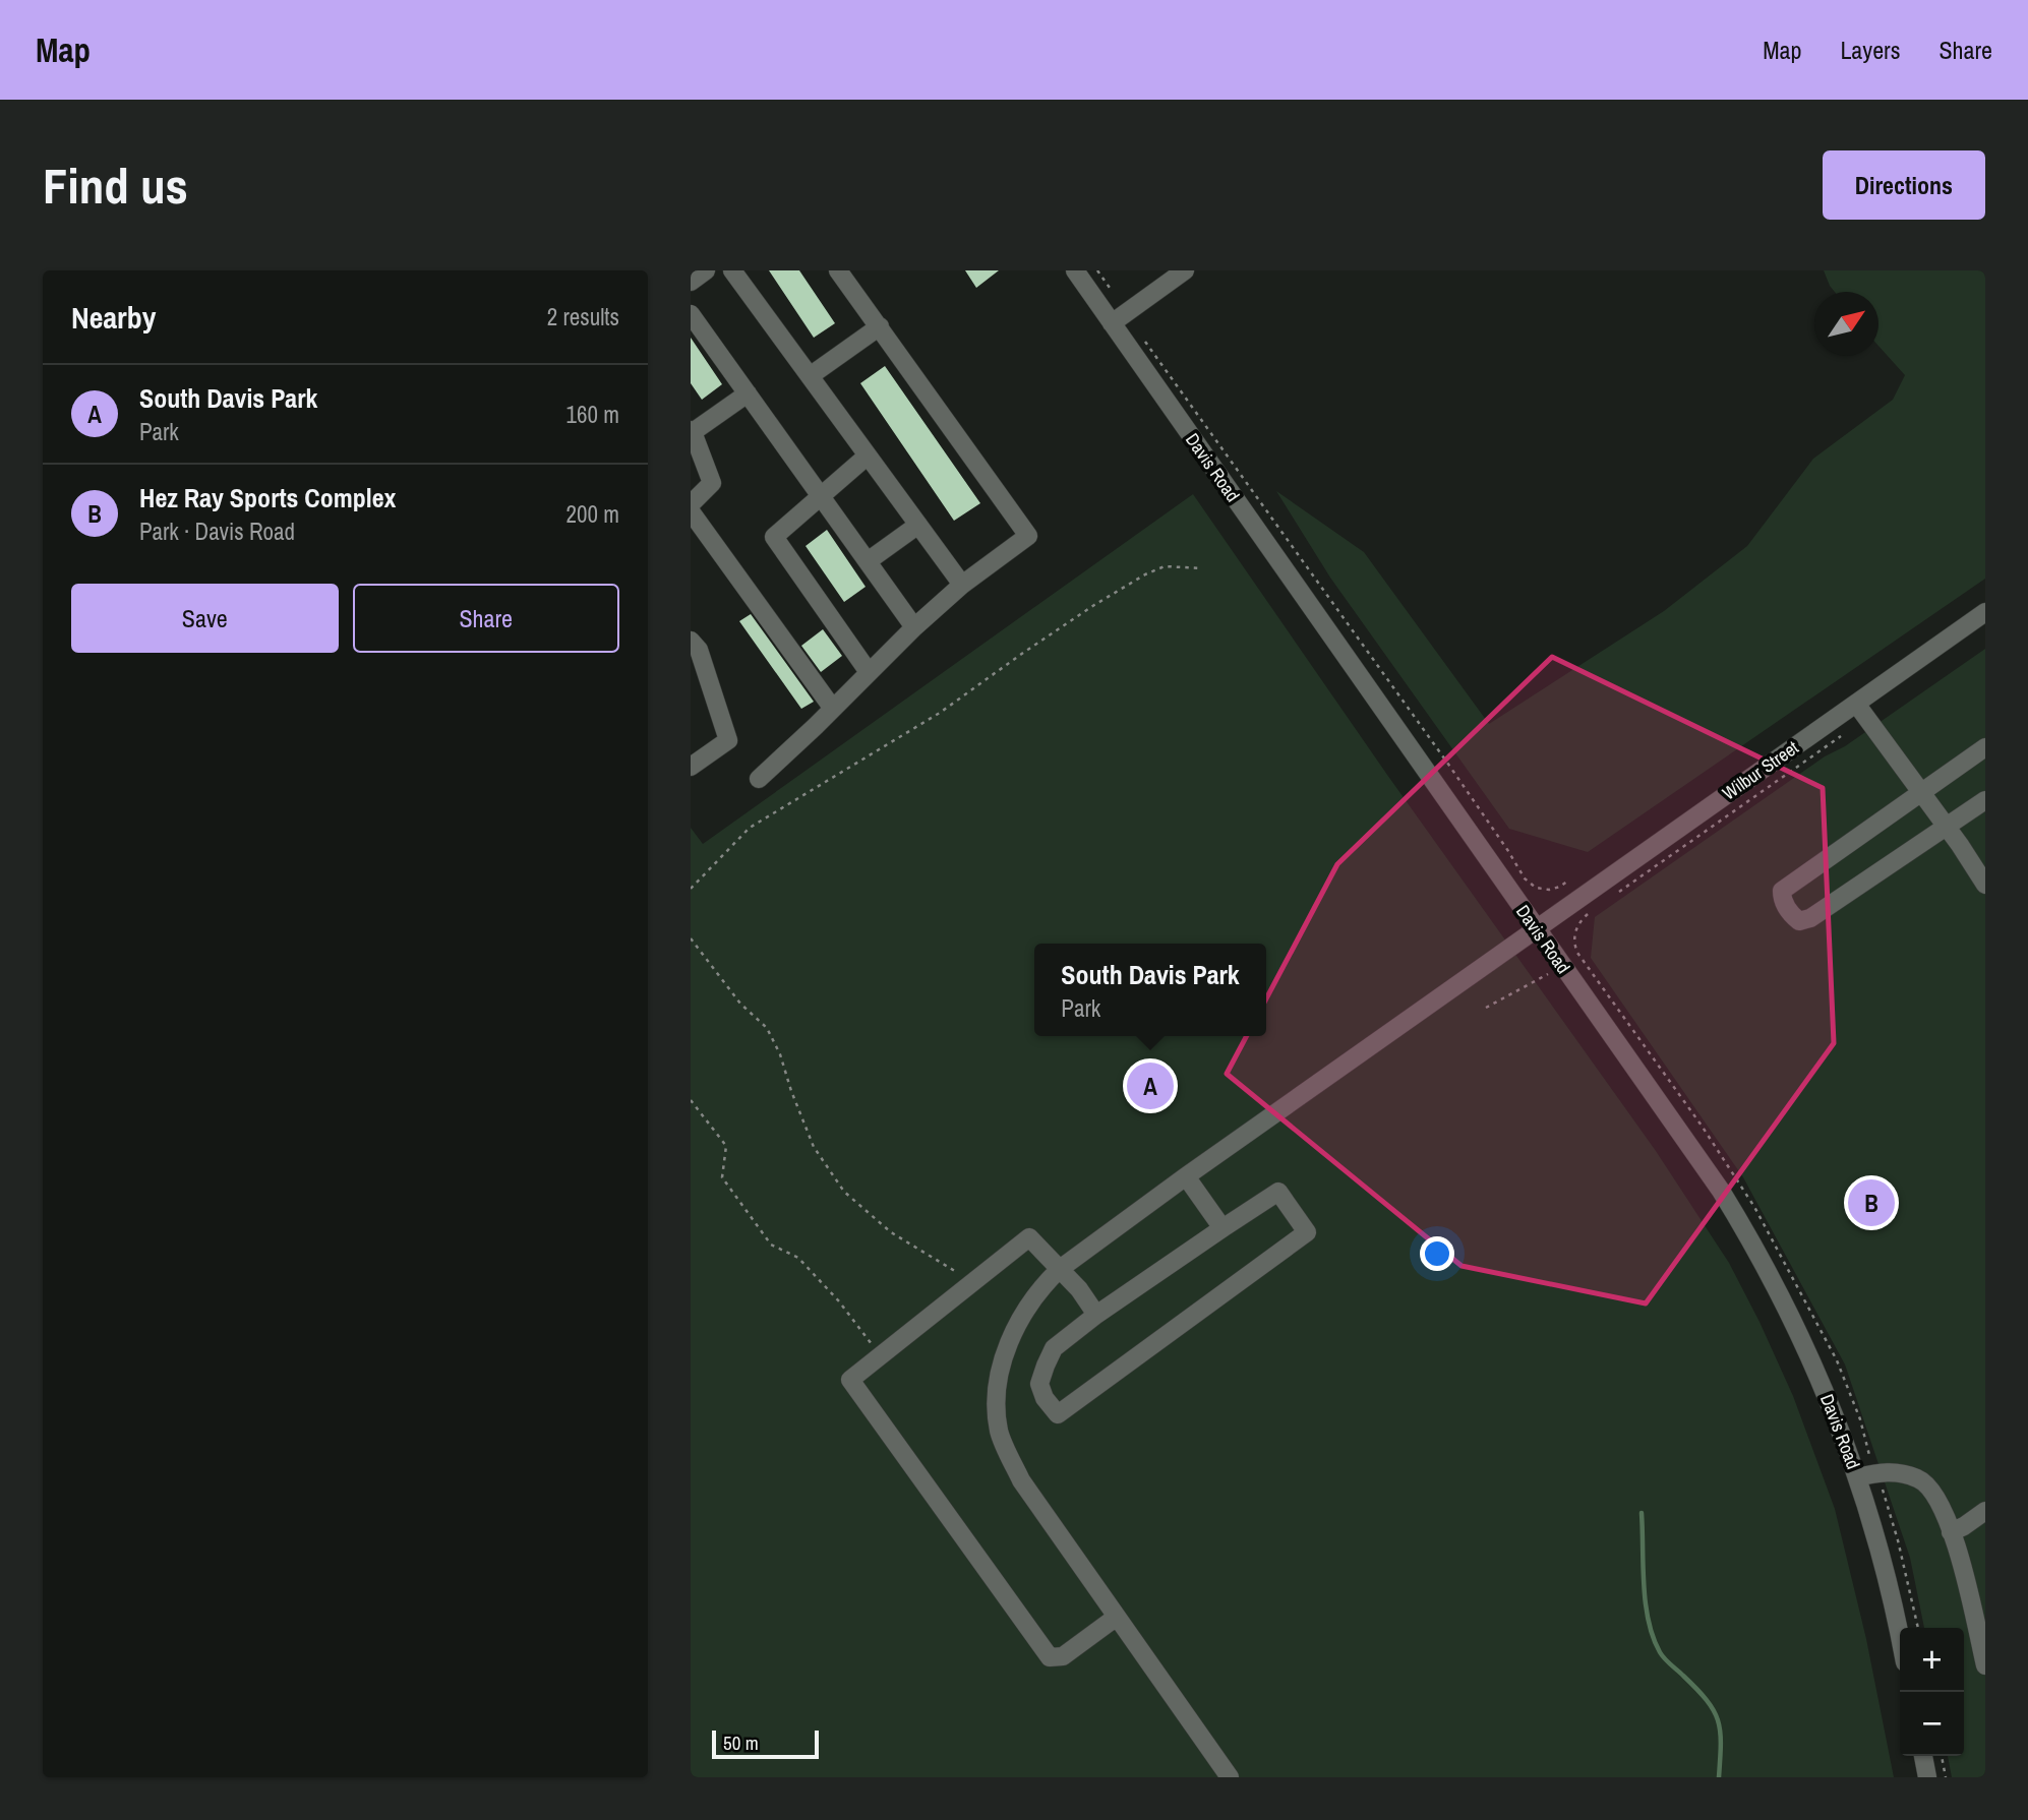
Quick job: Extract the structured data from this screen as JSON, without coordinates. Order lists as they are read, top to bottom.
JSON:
{
  "streets": {
    "street": ["Davis Road", "Wilbur Street"]
  },
  "crossings": [
    ["Davis Road", "Wilbur Street"]
  ],
  "scale_bar": "50 m",
  "north": "top right",
  "page": {
    "header": "Map",
    "nav": ["Map", "Layers", "Share"],
    "buttons": [
      "Directions",
      ["Save", "Share"]
    ],
    "title": "Find us",
    "heading": ["Nearby", "2 results"],
    "list": [
      {
        "mark": "A",
        "name": "South Davis Park",
        "note": "Park",
        "value": "160 m"
      },
      {
        "mark": "B",
        "name": "Hez Ray Sports Complex",
        "note": "Park · Davis Road",
        "value": "200 m"
      }
    ],
    "popup": ["South Davis Park", "Park"],
    "pins": ["A", "B"],
    "map_buttons": ["+", "−"],
    "scale": "50 m"
  }
}
